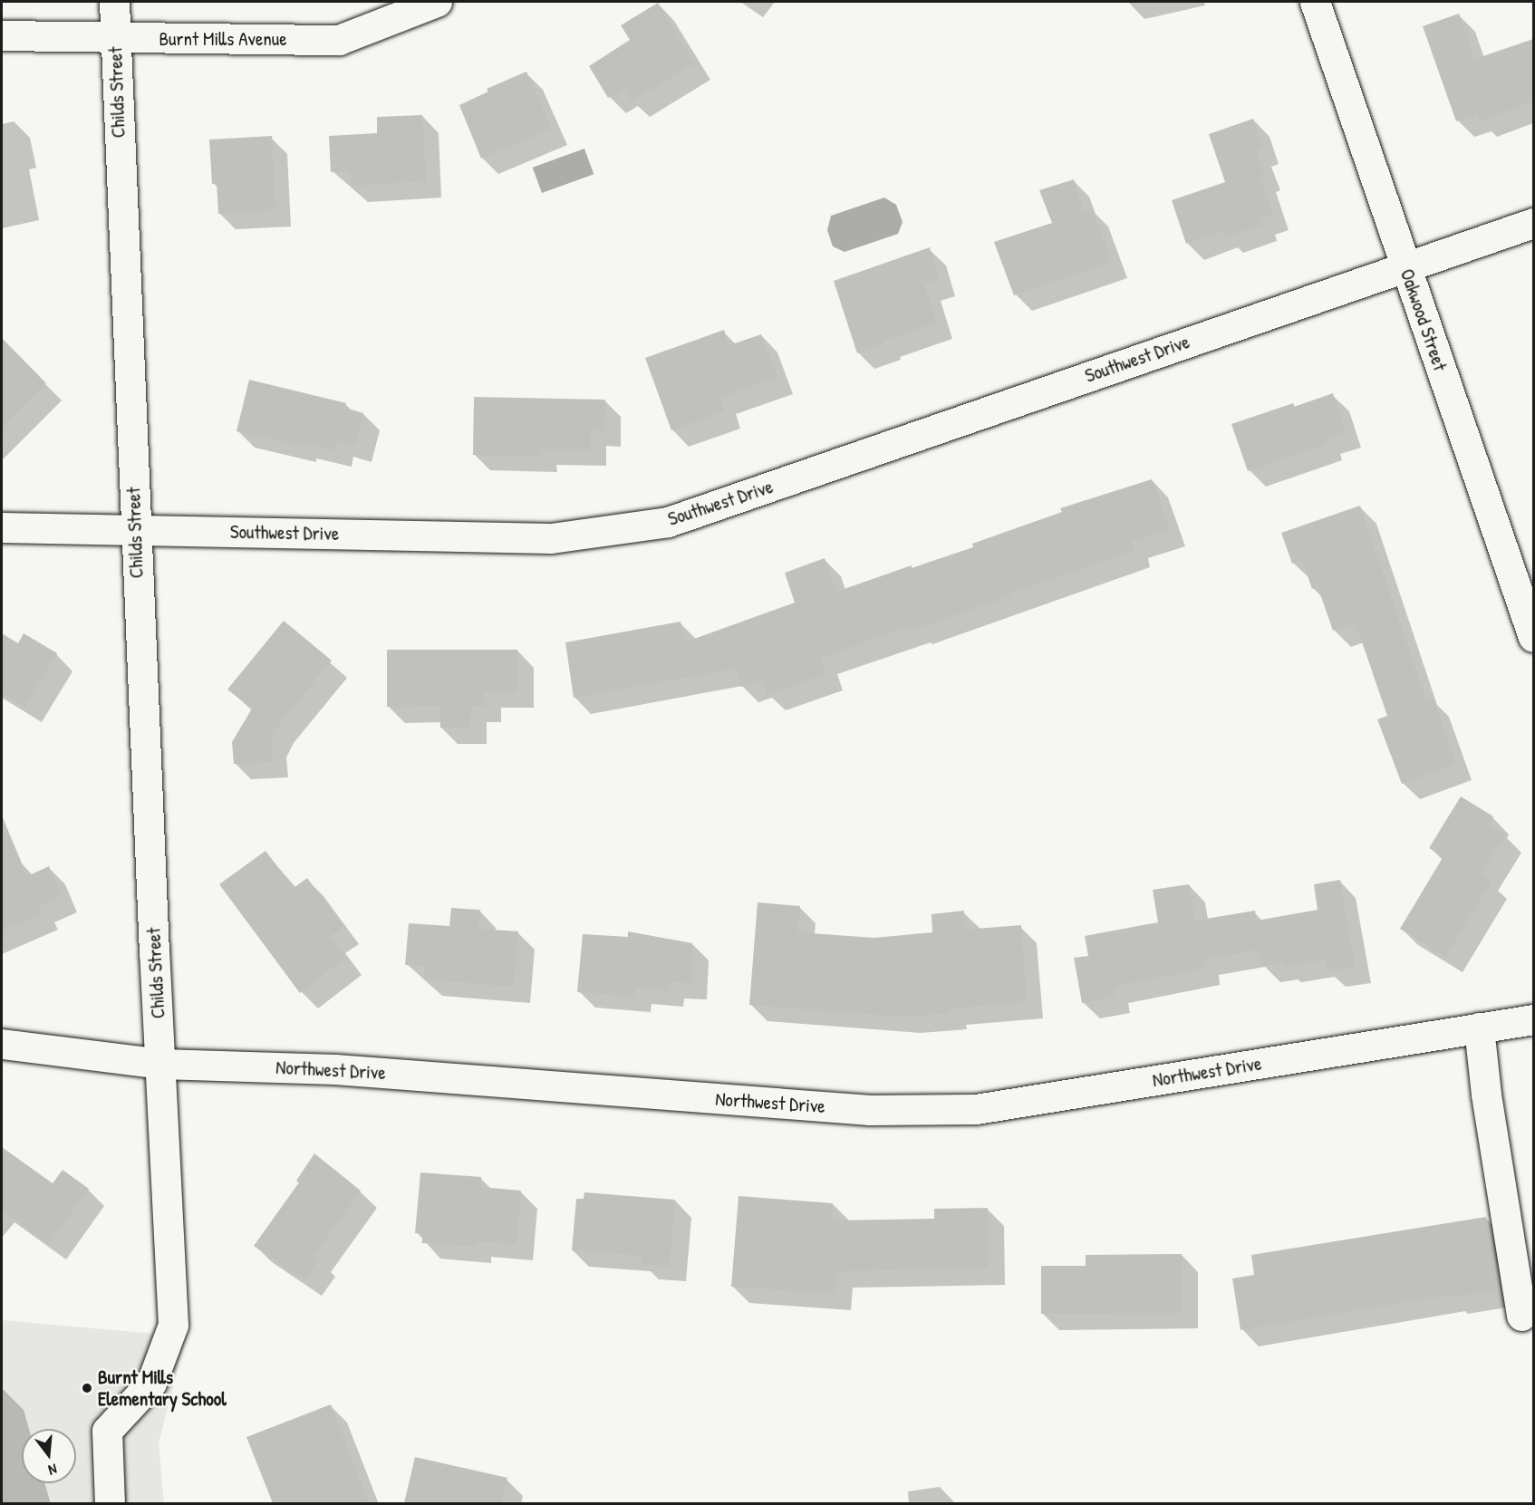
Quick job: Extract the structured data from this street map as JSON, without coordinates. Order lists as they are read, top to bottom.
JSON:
{
  "streets": {
    "street": [
      "Burnt Mills Avenue",
      "Childs Street",
      "Oakwood Street",
      "Southwest Drive",
      "Northwest Drive"
    ]
  },
  "crossings": [
    ["Burnt Mills Avenue", "Childs Street"],
    ["Childs Street", "Southwest Drive"],
    ["Childs Street", "Northwest Drive"],
    ["Oakwood Street", "Southwest Drive"]
  ],
  "places": ["Burnt Mills Elementary School"],
  "north": "bottom"
}
